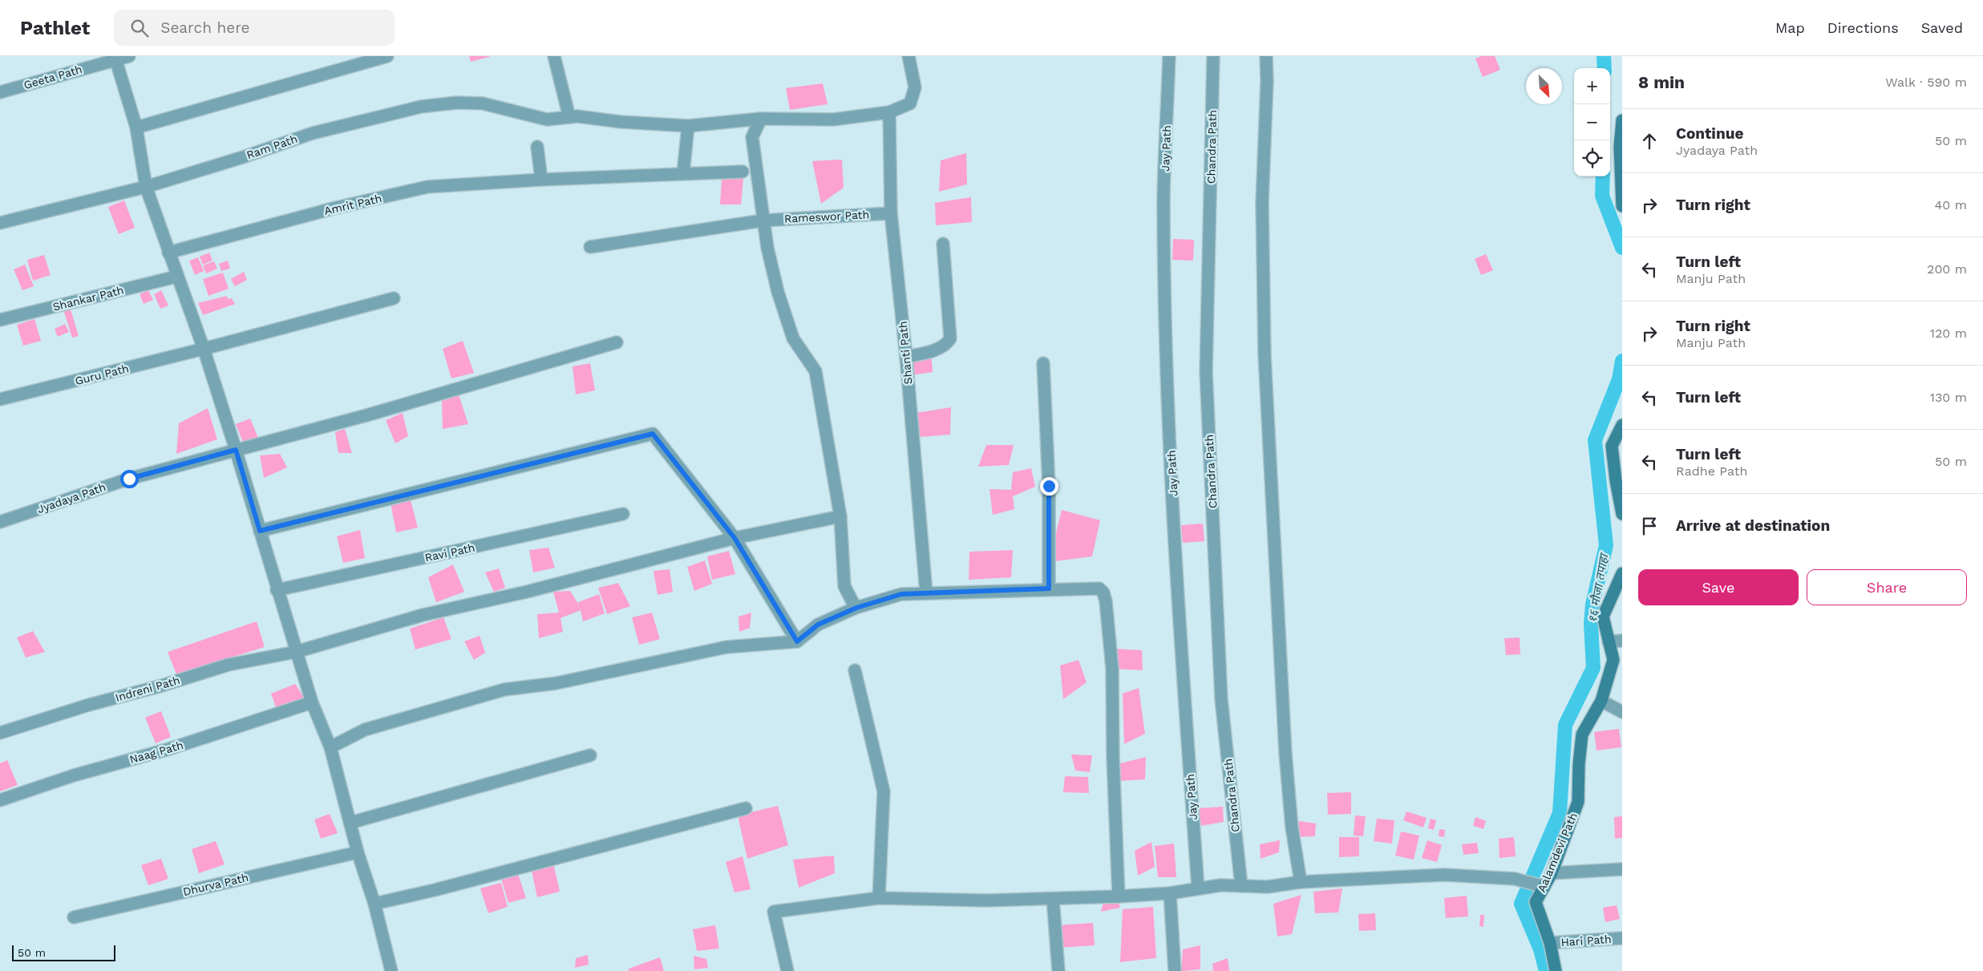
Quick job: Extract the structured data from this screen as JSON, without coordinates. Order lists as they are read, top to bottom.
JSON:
{
  "streets": {
    "street": [
      "Geeta Path",
      "Ram Path",
      "Chandra Path",
      "Jay Path",
      "Amrit Path",
      "Rameswor Path",
      "Shankar Path",
      "Shanti Path",
      "Guru Path",
      "Jyadaya Path",
      "Ravi Path",
      "Indreni Path",
      "Naag Path",
      "Aalamdevi Path",
      "Dhurva Path",
      "Hari Path"
    ]
  },
  "crossings": [
    ["Rameswor Path", "Shanti Path"],
    ["Aalamdevi Path", "Hari Path"]
  ],
  "water": ["१६ मौजा तपाहा"],
  "scale_bar": "50 m",
  "north": "bottom right",
  "page": {
    "header": "Pathlet",
    "search": "Search here",
    "nav": ["Map", "Directions", "Saved"],
    "heading": ["8 min", "Walk · 590 m"],
    "map_buttons": ["+", "−"],
    "list": [
      ["Continue", "Jyadaya Path", "50 m"],
      ["Turn right", "40 m"],
      ["Turn left", "Manju Path", "200 m"],
      ["Turn right", "Manju Path", "120 m"],
      ["Turn left", "130 m"],
      ["Turn left", "Radhe Path", "50 m"],
      "Arrive at destination"
    ],
    "buttons": ["Save", "Share"],
    "scale": "50 m"
  }
}
